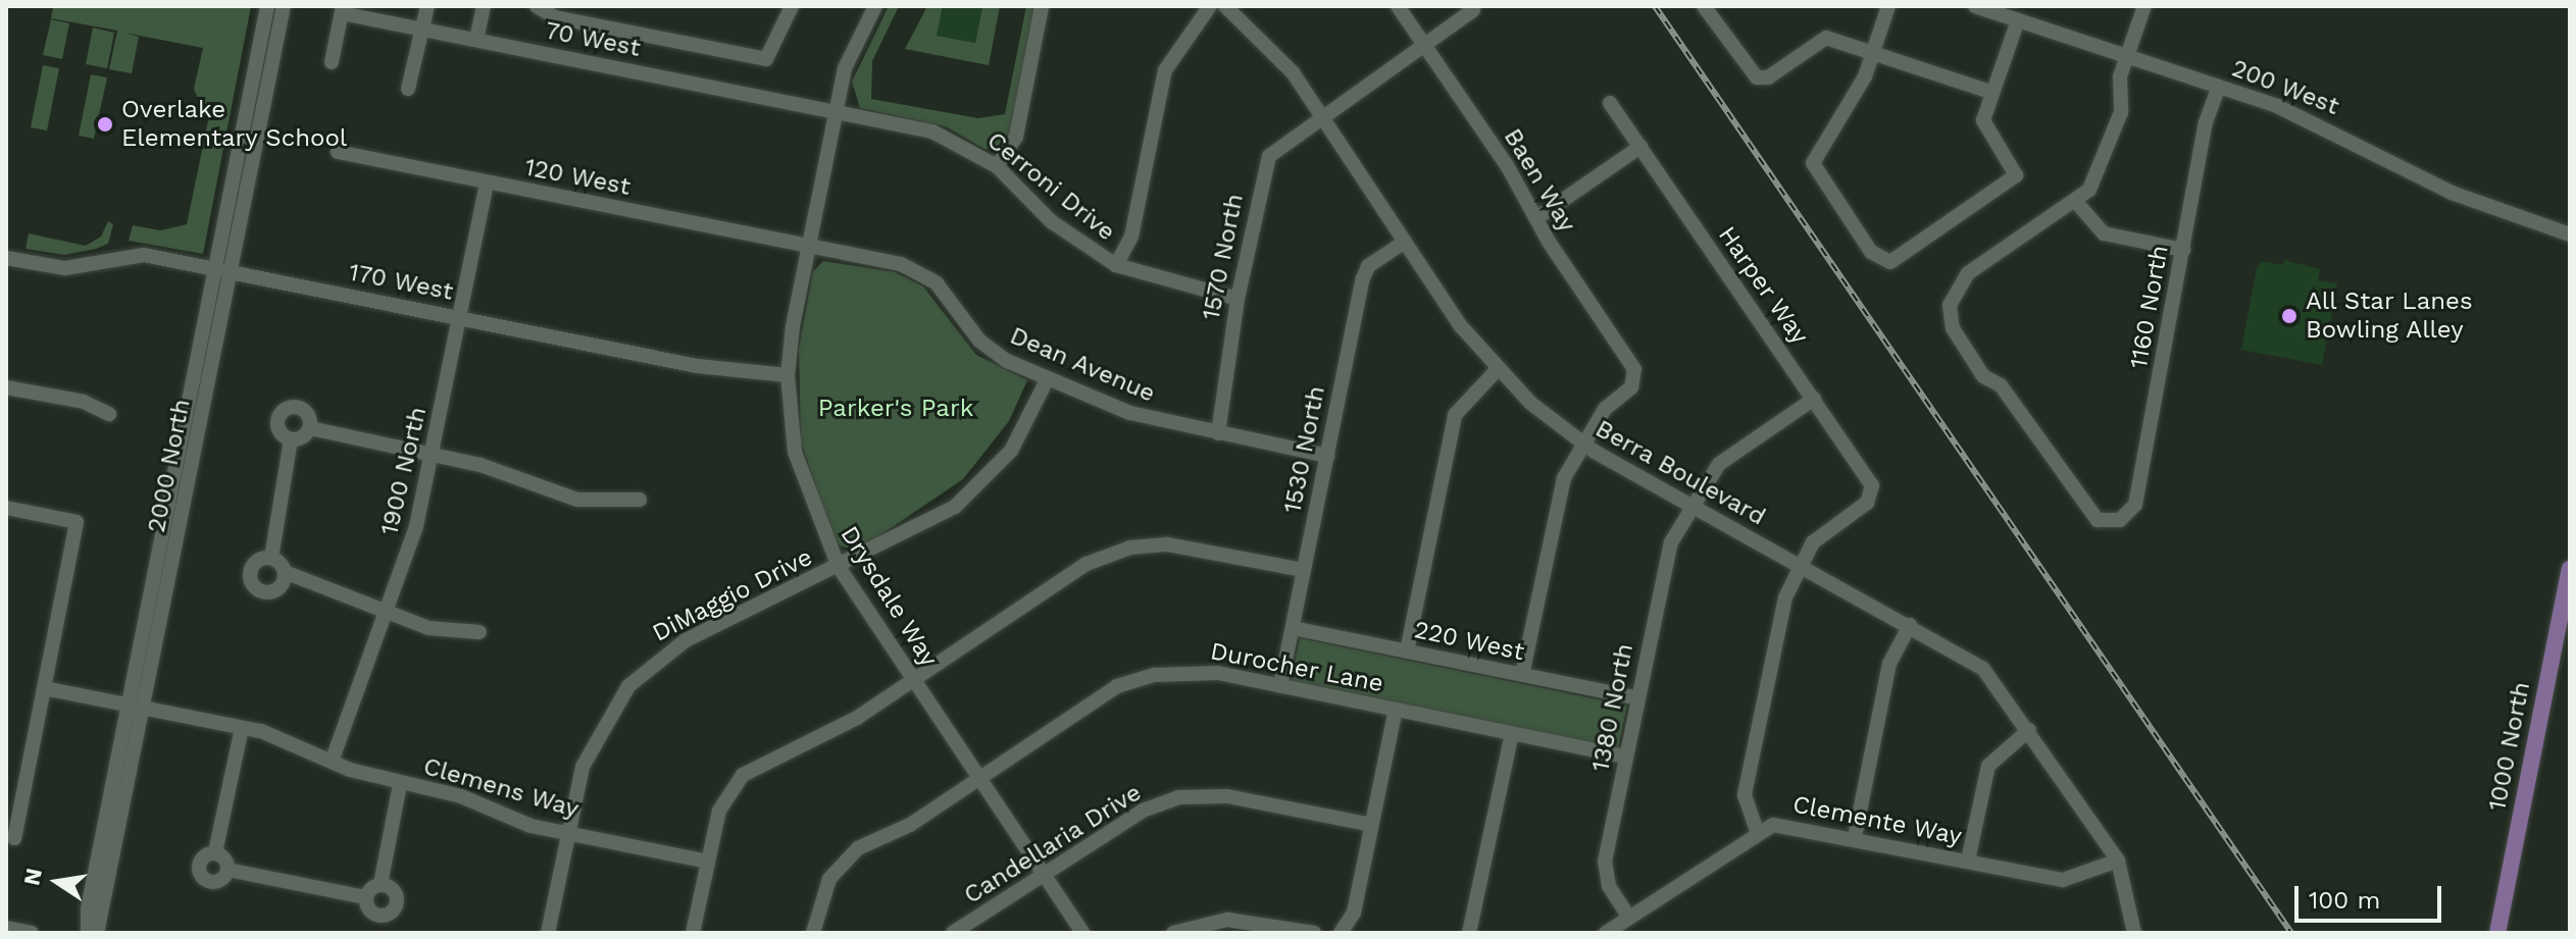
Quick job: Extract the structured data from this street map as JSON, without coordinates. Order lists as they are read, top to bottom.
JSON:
{
  "streets": {
    "main road": ["1000 North"],
    "street": [
      "70 West",
      "200 West",
      "120 West",
      "Baen Way",
      "Cerroni Drive",
      "1570 North",
      "170 West",
      "Harper Way",
      "1160 North",
      "Dean Avenue",
      "1530 North",
      "2000 North",
      "1900 North",
      "Berra Boulevard",
      "DiMaggio Drive",
      "Drysdale Way",
      "220 West",
      "Durocher Lane",
      "1380 North",
      "Clemens Way",
      "Clemente Way",
      "Candellaria Drive"
    ]
  },
  "crossings": [
    ["70 West", "Cerroni Drive"],
    ["70 West", "Drysdale Way"],
    ["200 West", "1160 North"],
    ["120 West", "Dean Avenue"],
    ["120 West", "1900 North"],
    ["120 West", "Drysdale Way"],
    ["Baen Way", "1570 North"],
    ["Baen Way", "Berra Boulevard"],
    ["Cerroni Drive", "1570 North"],
    ["Cerroni Drive", "Drysdale Way"],
    ["1570 North", "Dean Avenue"],
    ["1570 North", "Berra Boulevard"],
    ["170 West", "2000 North"],
    ["170 West", "1900 North"],
    ["170 West", "Drysdale Way"],
    ["Harper Way", "Berra Boulevard"],
    ["Harper Way", "1380 North"],
    ["Dean Avenue", "1530 North"],
    ["Dean Avenue", "DiMaggio Drive"],
    ["Dean Avenue", "Drysdale Way"],
    ["1530 North", "Berra Boulevard"],
    ["1530 North", "220 West"],
    ["1530 North", "Durocher Lane"],
    ["2000 North", "Clemens Way"],
    ["1900 North", "Clemens Way"],
    ["Berra Boulevard", "1380 North"],
    ["Berra Boulevard", "Clemente Way"],
    ["DiMaggio Drive", "Drysdale Way"],
    ["DiMaggio Drive", "Clemens Way"],
    ["Drysdale Way", "Durocher Lane"],
    ["Drysdale Way", "Candellaria Drive"],
    ["220 West", "1380 North"],
    ["Durocher Lane", "1380 North"],
    ["1380 North", "Clemente Way"]
  ],
  "parks": ["Parker's Park"],
  "places": ["Overlake Elementary School", "All Star Lanes Bowling Alley"],
  "scale_bar": "100 m",
  "north": "left"
}
